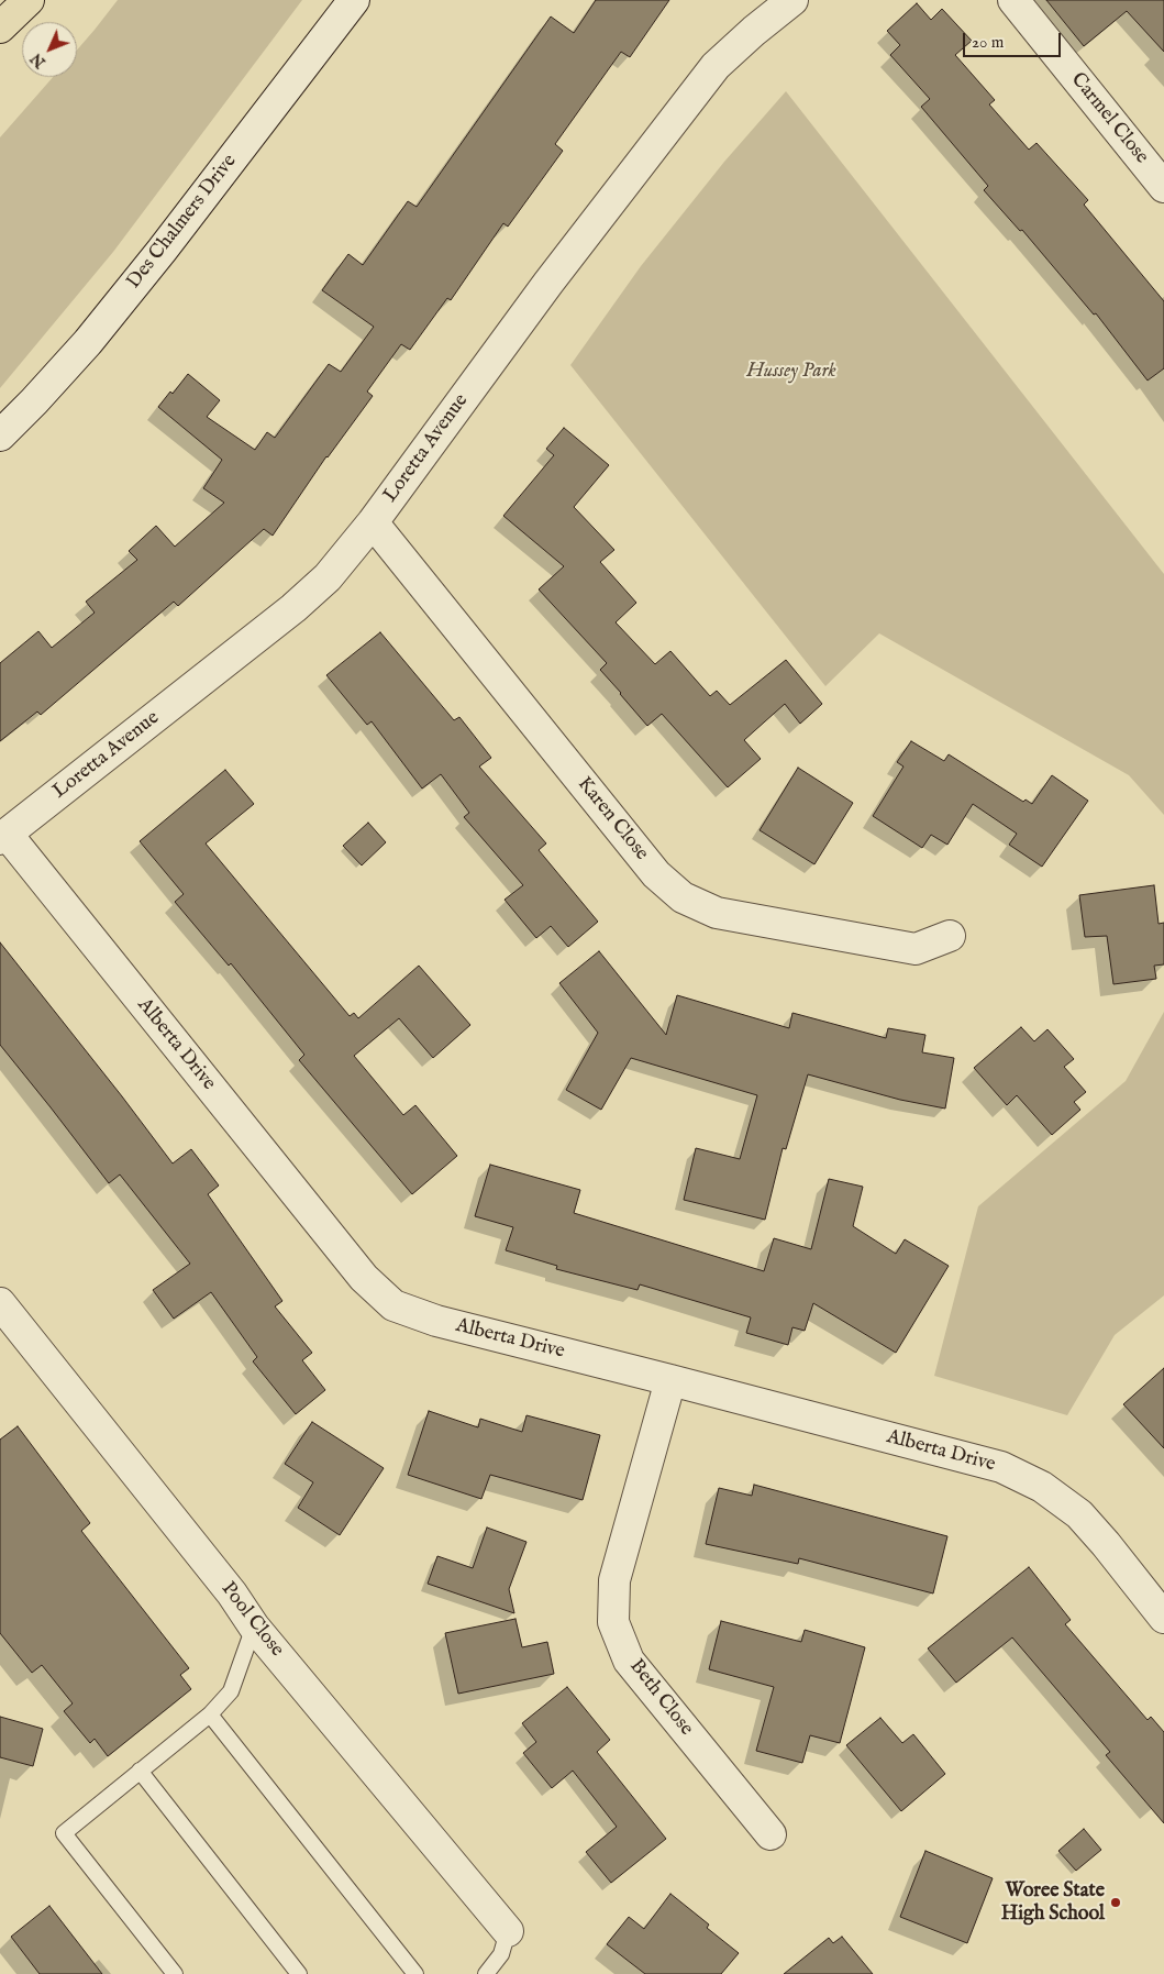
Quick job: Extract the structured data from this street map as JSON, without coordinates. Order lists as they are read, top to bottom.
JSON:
{
  "streets": {
    "street": [
      "Carmel Close",
      "Des Chalmers Drive",
      "Loretta Avenue",
      "Karen Close",
      "Alberta Drive",
      "Pool Close",
      "Beth Close"
    ]
  },
  "crossings": [
    ["Loretta Avenue", "Karen Close"],
    ["Loretta Avenue", "Alberta Drive"],
    ["Alberta Drive", "Beth Close"]
  ],
  "parks": ["Hussey Park"],
  "places": ["Woree State High School"],
  "scale_bar": "20 m",
  "north": "bottom left"
}
